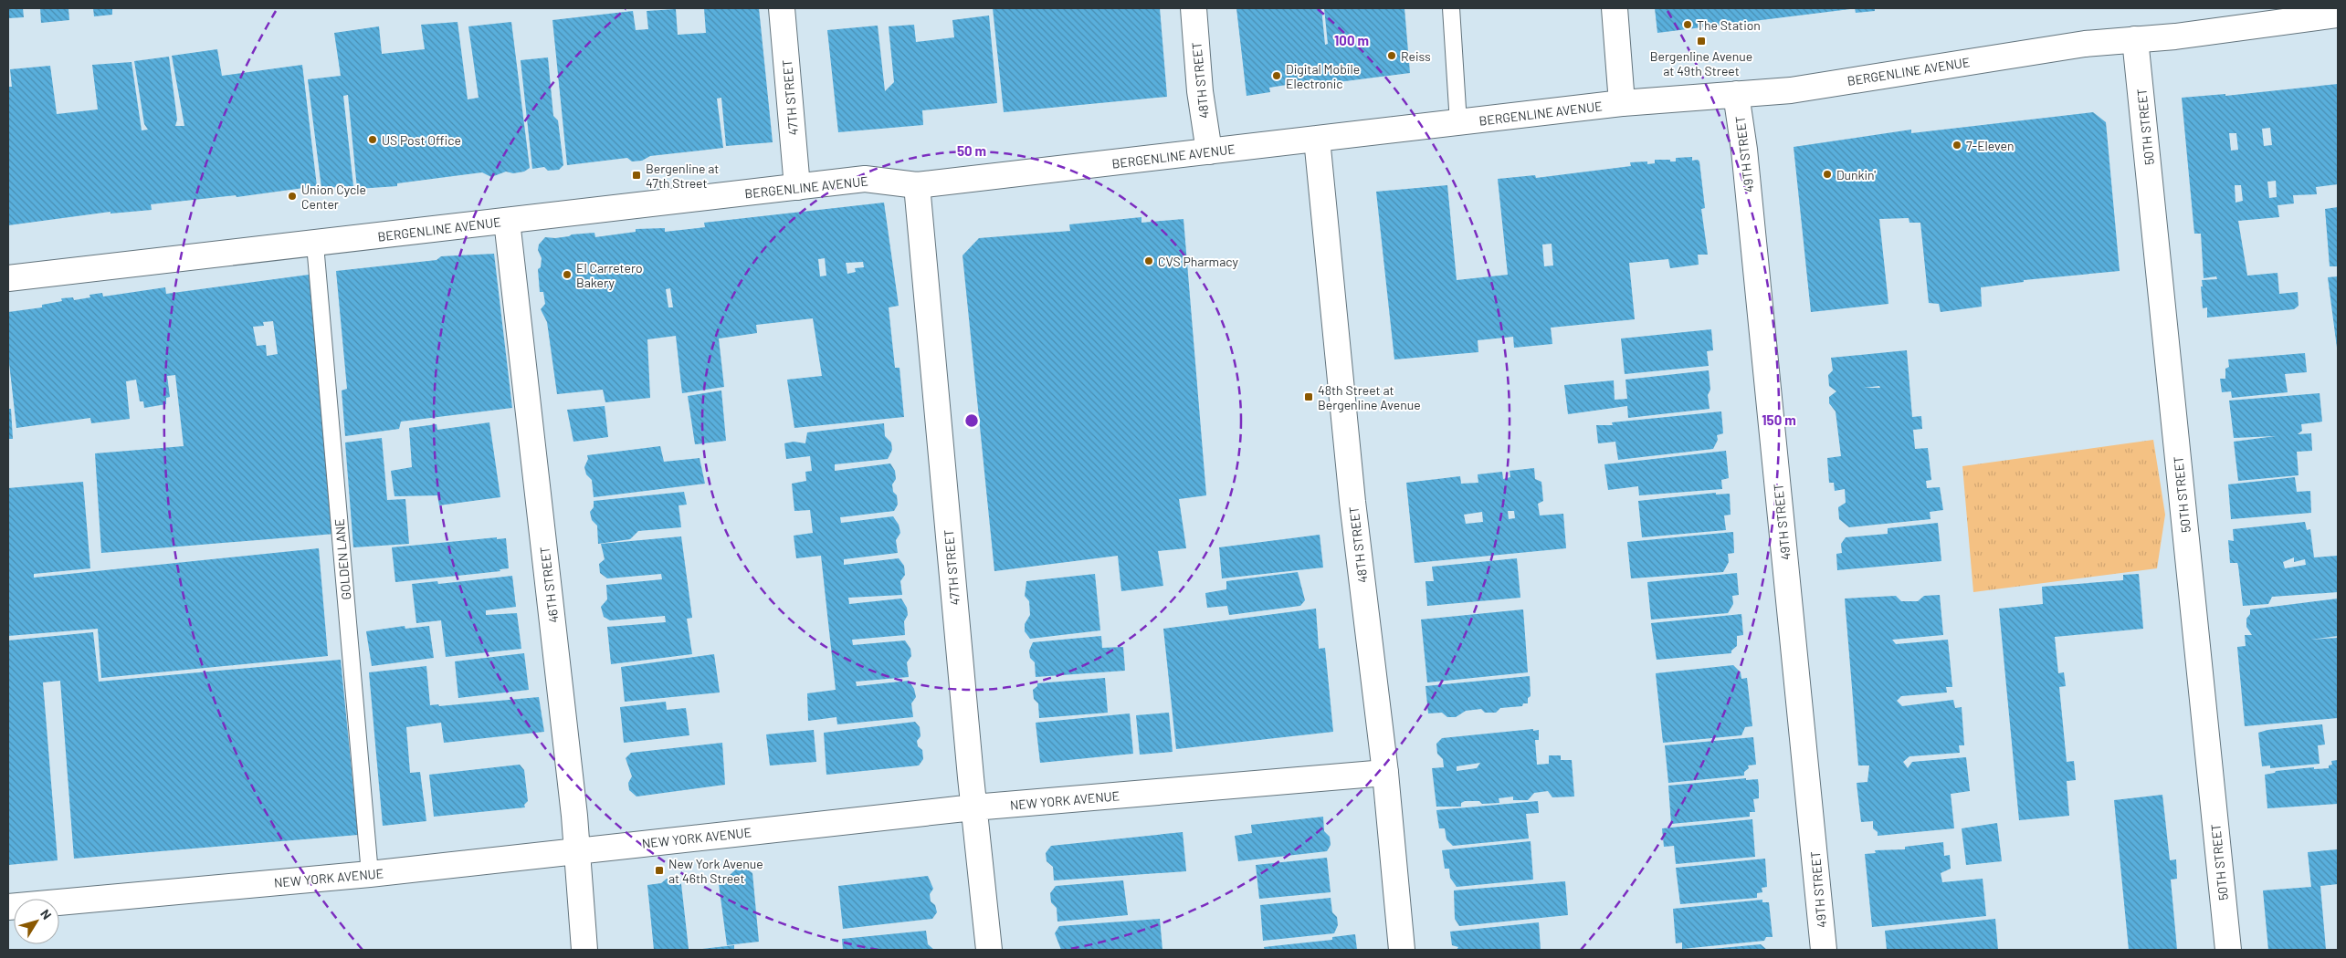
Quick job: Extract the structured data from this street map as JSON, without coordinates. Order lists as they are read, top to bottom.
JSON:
{
  "streets": {
    "street": [
      "BERGENLINE AVENUE",
      "48TH STREET",
      "47TH STREET",
      "50TH STREET",
      "49TH STREET",
      "46TH STREET",
      "NEW YORK AVENUE"
    ],
    "lane": ["GOLDEN LANE"]
  },
  "crossings": [
    ["BERGENLINE AVENUE", "48TH STREET"],
    ["BERGENLINE AVENUE", "47TH STREET"],
    ["BERGENLINE AVENUE", "50TH STREET"],
    ["BERGENLINE AVENUE", "49TH STREET"],
    ["BERGENLINE AVENUE", "GOLDEN LANE"],
    ["BERGENLINE AVENUE", "46TH STREET"],
    ["48TH STREET", "NEW YORK AVENUE"],
    ["47TH STREET", "NEW YORK AVENUE"],
    ["GOLDEN LANE", "NEW YORK AVENUE"],
    ["46TH STREET", "NEW YORK AVENUE"]
  ],
  "places": {
    "other": [
      "The Station",
      "Reiss",
      "Digital Mobile Electronic",
      "US Post Office",
      "7-Eleven",
      "Dunkin'",
      "Union Cycle Center",
      "CVS Pharmacy",
      "El Carretero Bakery"
    ],
    "transit": [
      "Bergenline Avenue at 49th Street",
      "Bergenline at 47th Street",
      "48th Street at Bergenline Avenue",
      "New York Avenue at 46th Street"
    ]
  },
  "north": "top right",
  "rings": ["100 m", "50 m", "150 m"]
}
